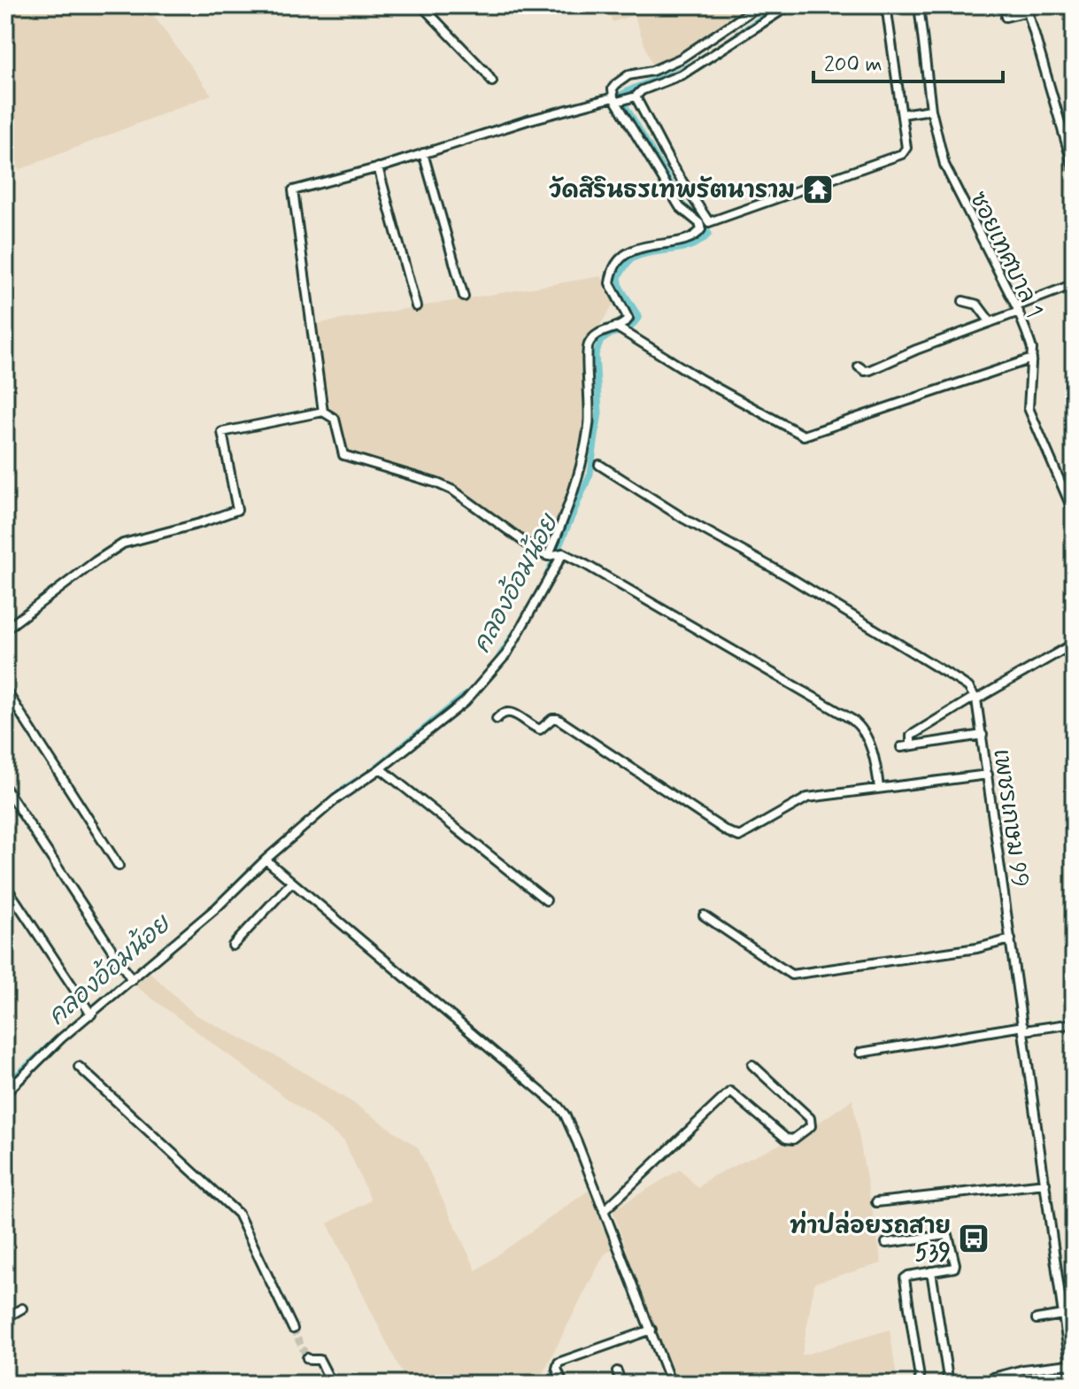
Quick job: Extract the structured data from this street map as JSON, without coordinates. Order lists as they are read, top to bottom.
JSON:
{
  "streets": {
    "street": ["ซอยเทศบาล 1", "เพชรเกษม 99"]
  },
  "water": ["คลองอ้อมน้อย"],
  "places": {
    "temple": ["วัดสิรินธรเทพรัตนาราม"],
    "bus stop": ["ท่าปล่อยรถสาย 539"]
  },
  "scale_bar": "200 m"
}
